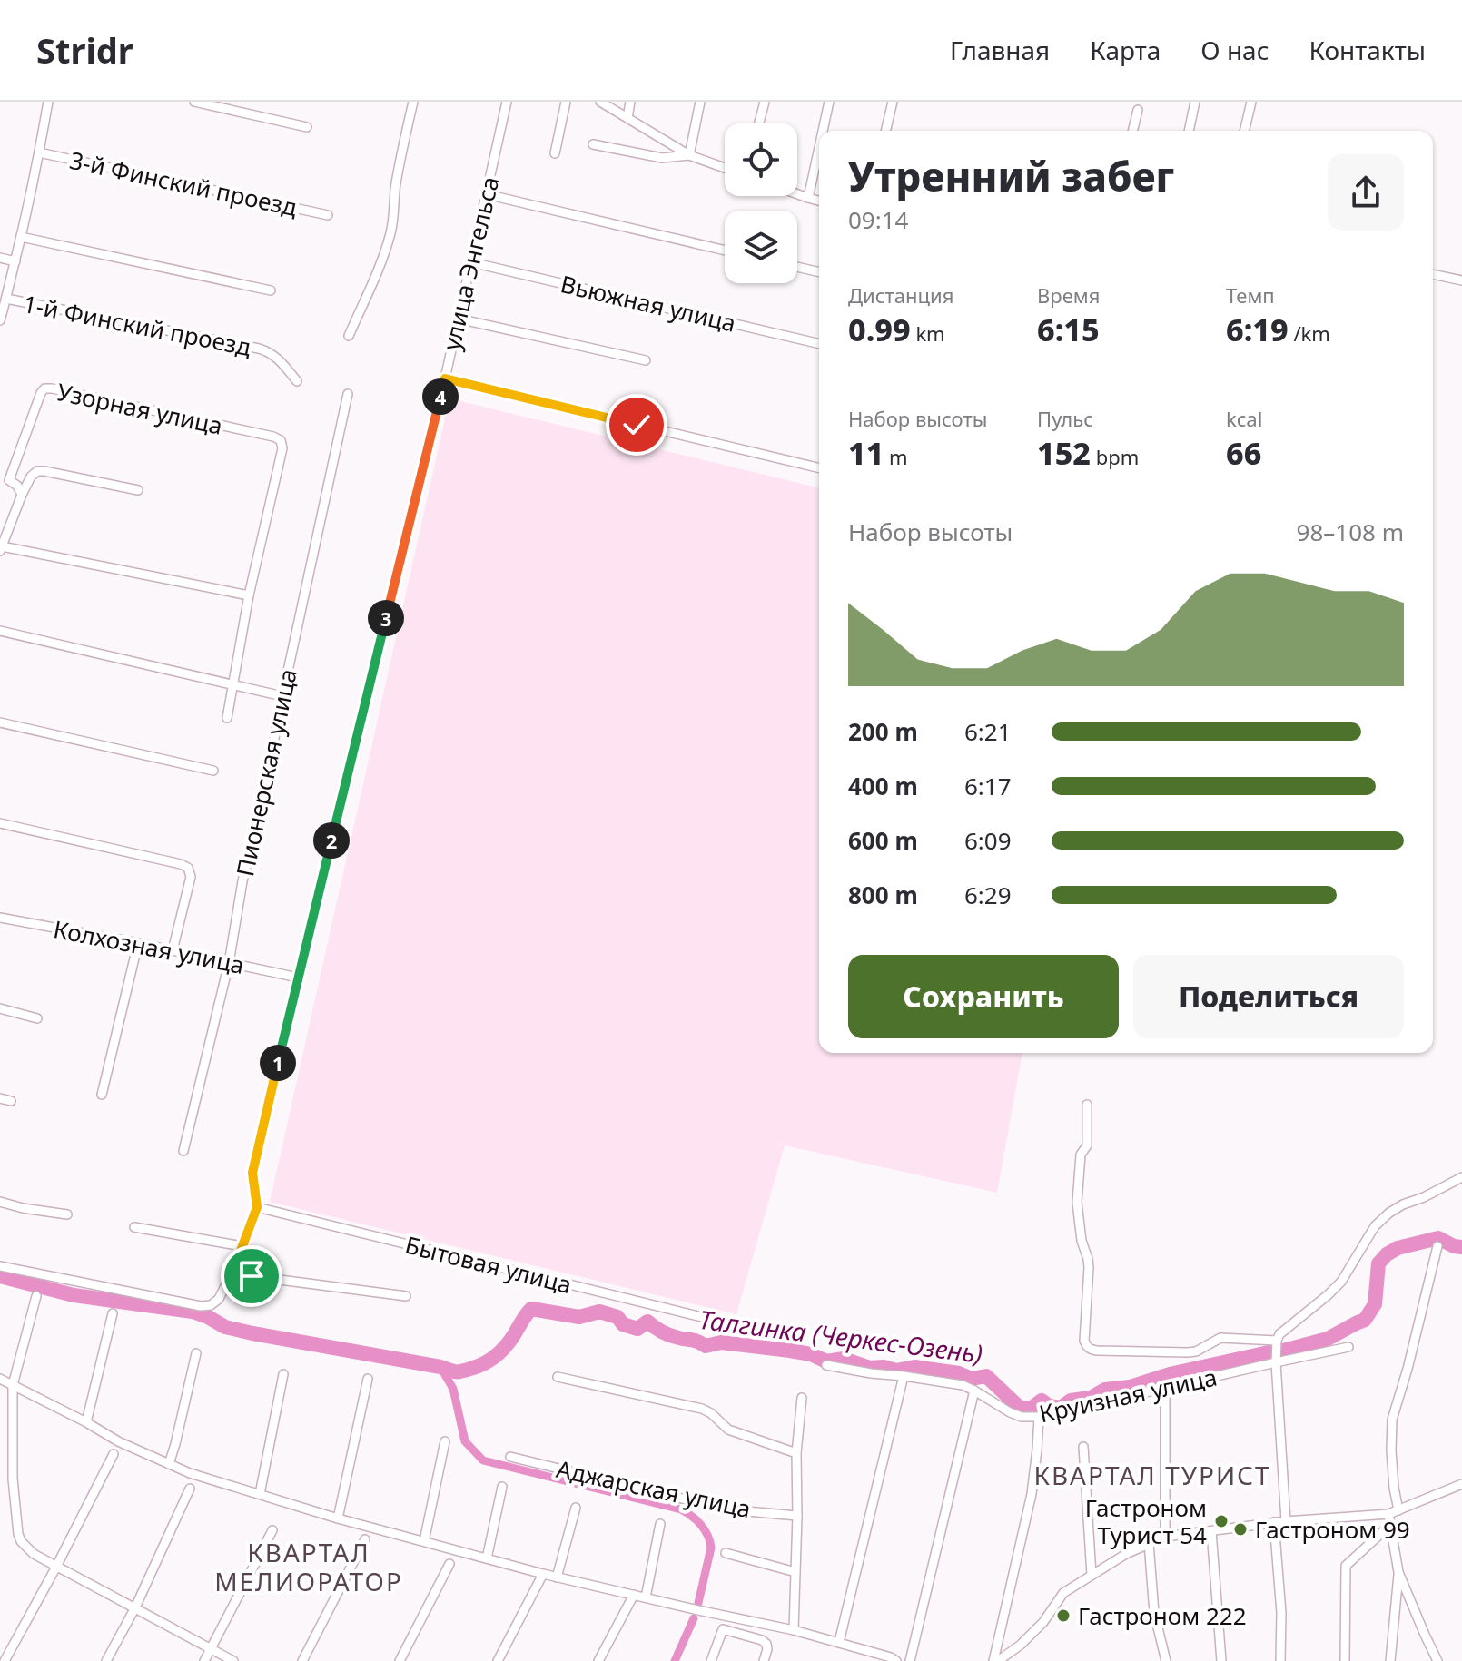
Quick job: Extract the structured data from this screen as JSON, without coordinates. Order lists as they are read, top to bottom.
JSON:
{
  "streets": {
    "street": [
      "3-й Финский проезд",
      "улица Энгельса",
      "Вьюжная улица",
      "1-й Финский проезд",
      "Узорная улица",
      "Пионерская улица",
      "Колхозная улица",
      "Бытовая улица",
      "Круизная улица",
      "Аджарская улица"
    ]
  },
  "crossings": [
    ["улица Энгельса", "Вьюжная улица"],
    ["улица Энгельса", "Колхозная улица"],
    ["улица Энгельса", "Бытовая улица"],
    ["Пионерская улица", "Колхозная улица"]
  ],
  "districts": ["КВАРТАЛ ТУРИСТ", "КВАРТАЛ МЕЛИОРАТОР"],
  "water": ["Талгинка (Черкес-Озень)"],
  "places": ["Гастроном Турист 54", "Гастроном 99", "Гастроном 222"],
  "page": {
    "header": "Stridr",
    "nav": [
      "Главная",
      "Карта",
      "О нас",
      "Контакты"
    ],
    "heading": ["Утренний забег", "09:14"],
    "stats": [
      ["Дистанция", "0.99 km"],
      ["Время", "6:15"],
      ["Темп", "6:19 /km"],
      ["Набор высоты", "11 m"],
      ["Пульс", "152 bpm"],
      ["kcal", "66"]
    ],
    "pins": [
      "4",
      "3",
      "2",
      "1"
    ],
    "chart": ["Набор высоты", "98–108 m"],
    "list": [
      {
        "name": "200 m",
        "note": "6:21"
      },
      {
        "name": "400 m",
        "note": "6:17"
      },
      {
        "name": "600 m",
        "note": "6:09"
      },
      {
        "name": "800 m",
        "note": "6:29"
      }
    ],
    "buttons": ["Сохранить", "Поделиться"]
  }
}
